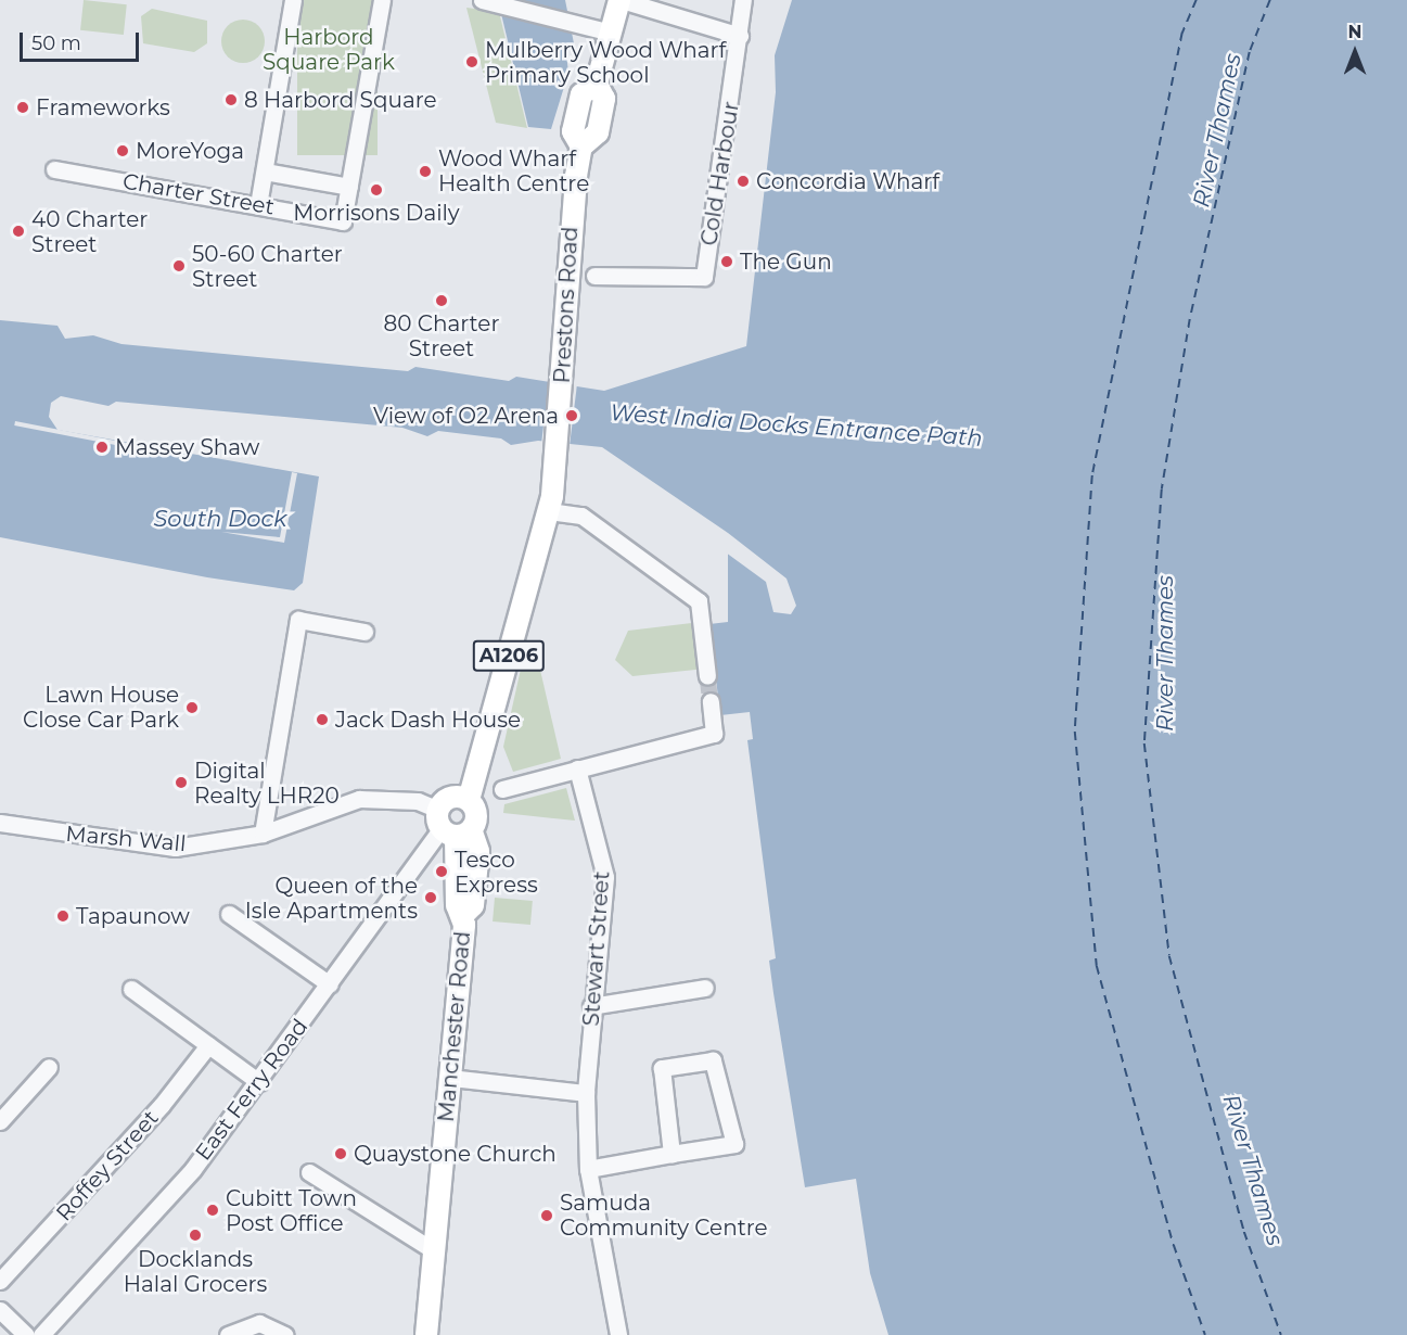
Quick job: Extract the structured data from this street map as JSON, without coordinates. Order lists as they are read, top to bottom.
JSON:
{
  "streets": {
    "main road": ["Prestons Road", "A1206", "Manchester Road"],
    "street": [
      "Cold Harbour",
      "Charter Street",
      "Marsh Wall",
      "Stewart Street",
      "East Ferry Road",
      "Roffey Street"
    ]
  },
  "crossings": [
    ["Prestons Road", "A1206"],
    ["A1206", "Marsh Wall"],
    ["A1206", "Manchester Road"],
    ["A1206", "East Ferry Road"],
    ["Marsh Wall", "Manchester Road"],
    ["Marsh Wall", "East Ferry Road"],
    ["Manchester Road", "East Ferry Road"]
  ],
  "water": ["River Thames", "West India Docks Entrance Path", "South Dock"],
  "parks": ["Harbord Square Park"],
  "places": [
    "Mulberry Wood Wharf Primary School",
    "8 Harbord Square",
    "Frameworks",
    "MoreYoga",
    "Wood Wharf Health Centre",
    "Concordia Wharf",
    "Morrisons Daily",
    "40 Charter Street",
    "The Gun",
    "50-60 Charter Street",
    "80 Charter Street",
    "View of O2 Arena",
    "Massey Shaw",
    "Lawn House Close Car Park",
    "Jack Dash House",
    "Digital Realty LHR20",
    "Tesco Express",
    "Queen of the Isle Apartments",
    "Tapaunow",
    "Quaystone Church",
    "Cubitt Town Post Office",
    "Samuda Community Centre",
    "Docklands Halal Grocers"
  ],
  "scale_bar": "50 m",
  "north": "top"
}
